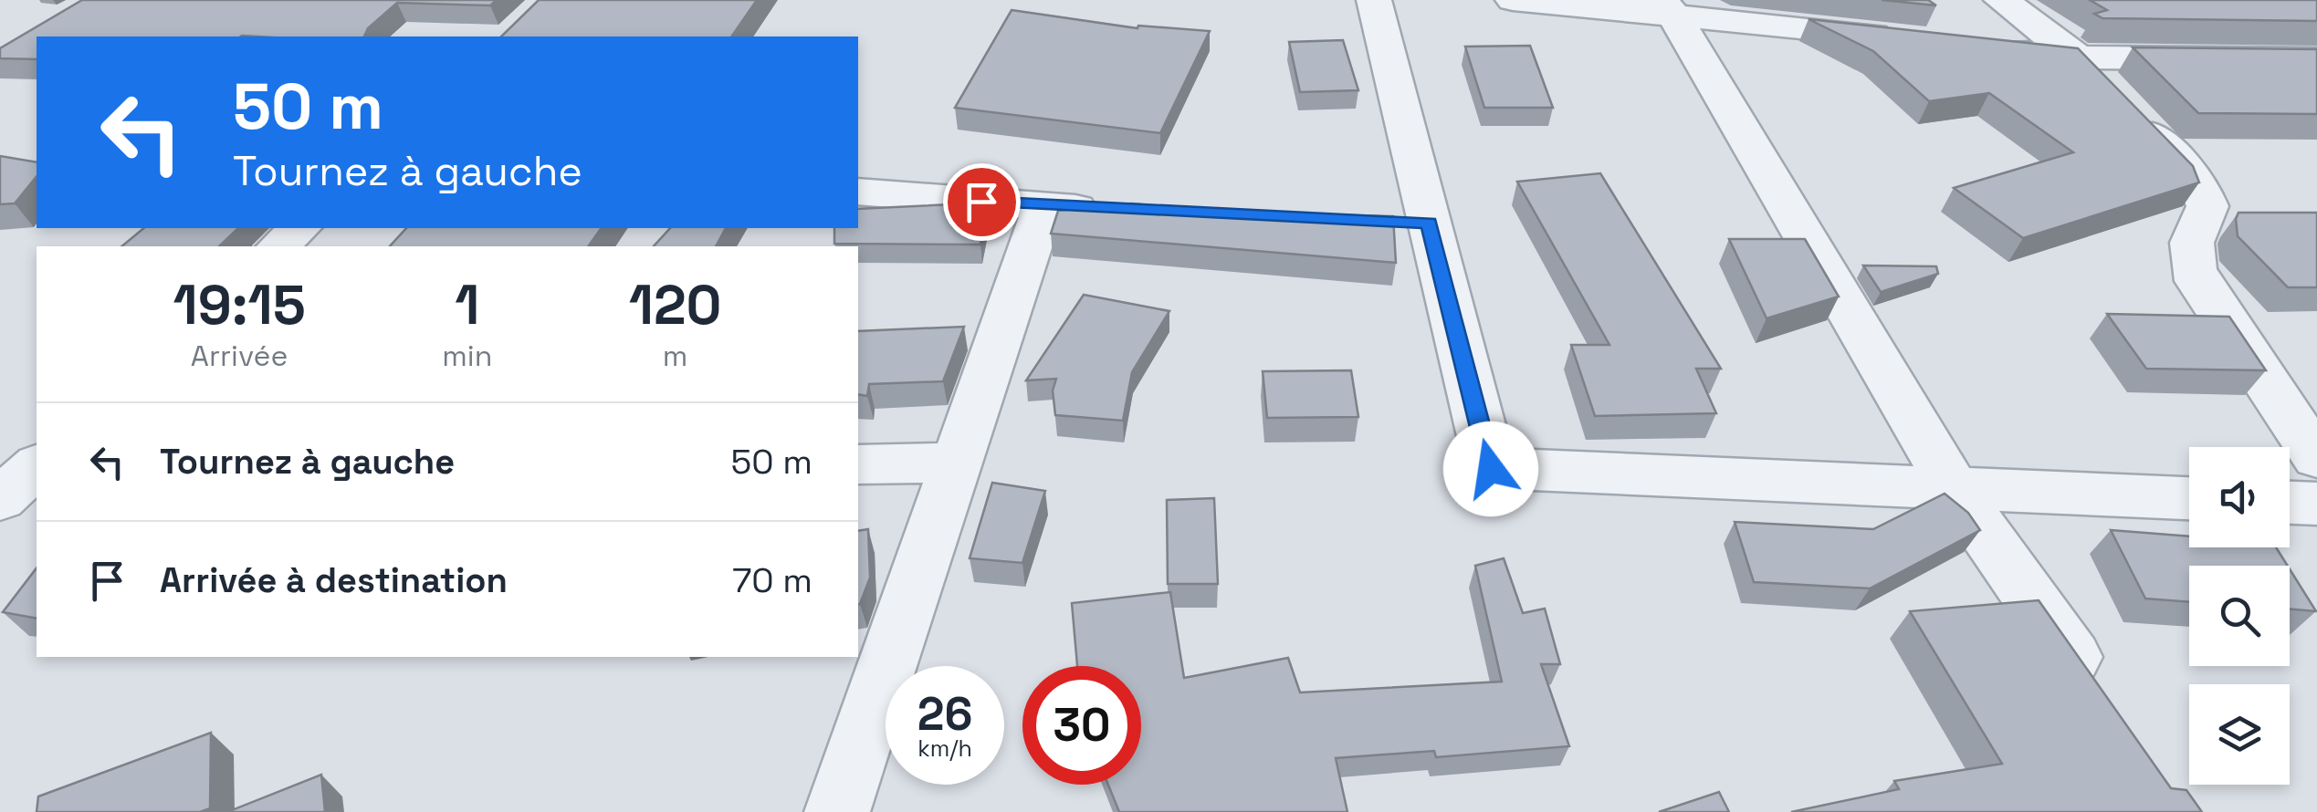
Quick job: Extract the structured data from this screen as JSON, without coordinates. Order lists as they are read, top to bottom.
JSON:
{
  "page": {
    "turn": ["50 m", "Tournez à gauche"],
    "eta": [
      "19:15",
      "Arrivée",
      "1",
      "min",
      "120",
      "m"
    ],
    "list": [
      {
        "name": "Tournez à gauche",
        "value": "50 m"
      },
      {
        "name": "Arrivée à destination",
        "value": "70 m"
      }
    ],
    "speed": "26 km/h",
    "limit": "30"
  }
}
